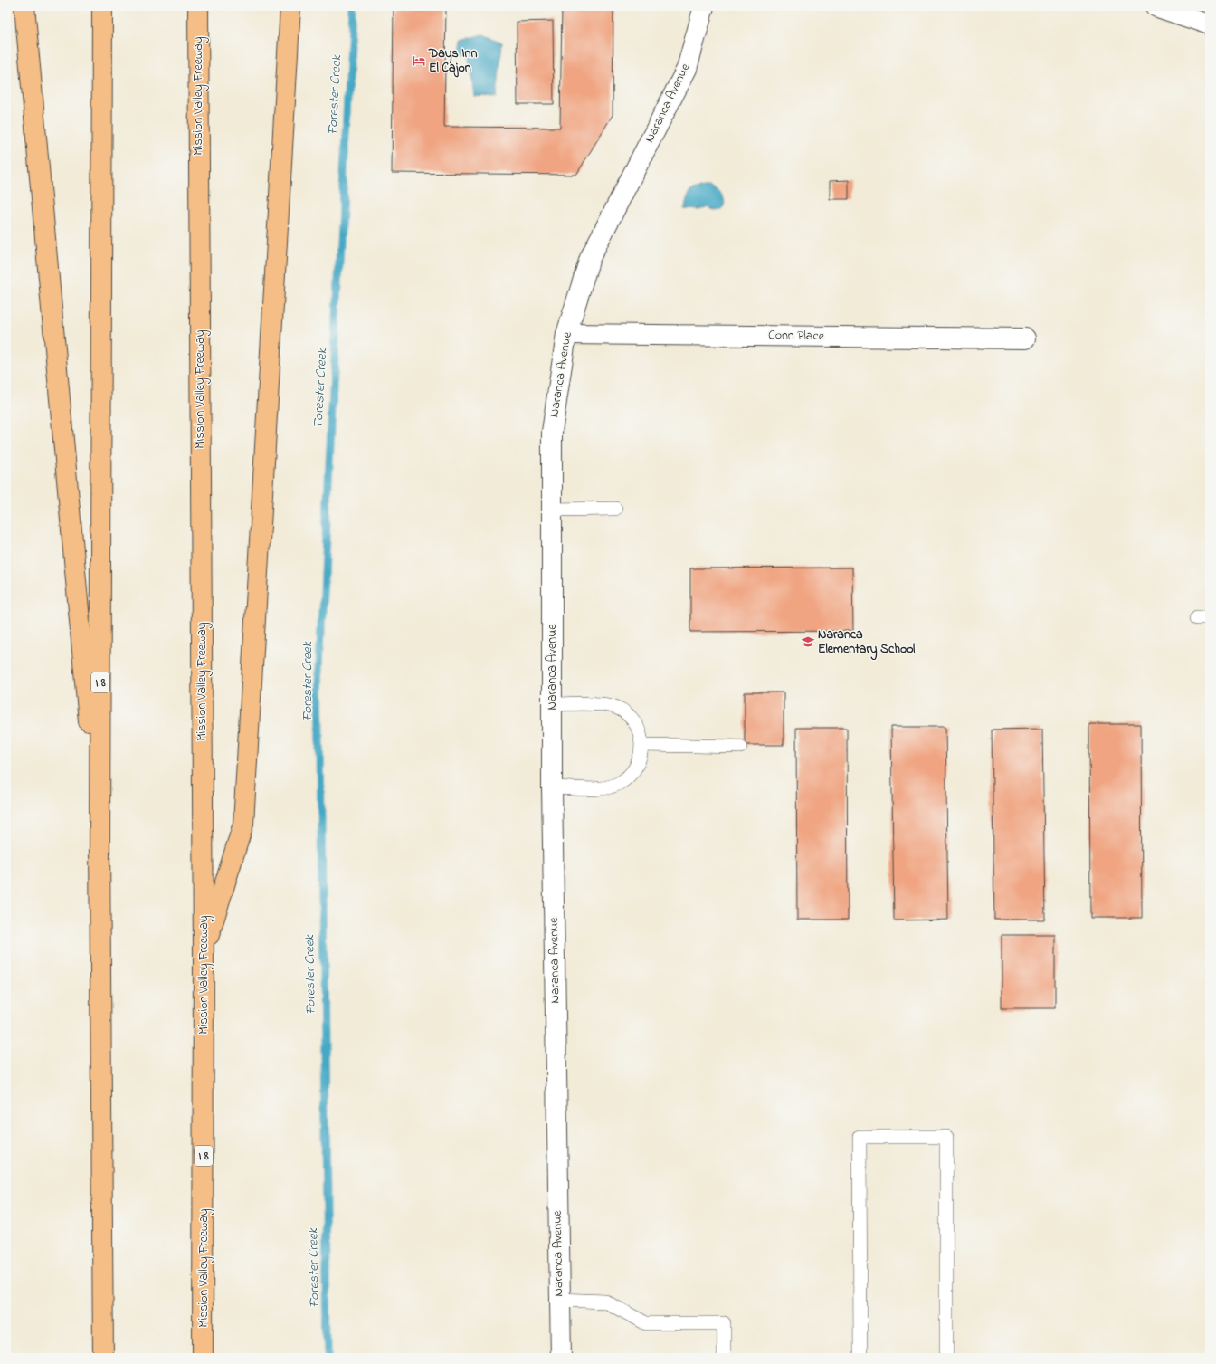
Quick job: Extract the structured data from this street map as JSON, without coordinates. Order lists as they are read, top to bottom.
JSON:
{
  "streets": {
    "highway": ["Mission Valley Freeway", "I 8"],
    "street": ["Naranca Avenue", "Conn Place"]
  },
  "crossings": [
    ["Naranca Avenue", "Conn Place"]
  ],
  "water": ["Forester Creek"],
  "places": {
    "hotel": ["Days Inn El Cajon"],
    "school or university": ["Naranca Elementary School"]
  }
}
